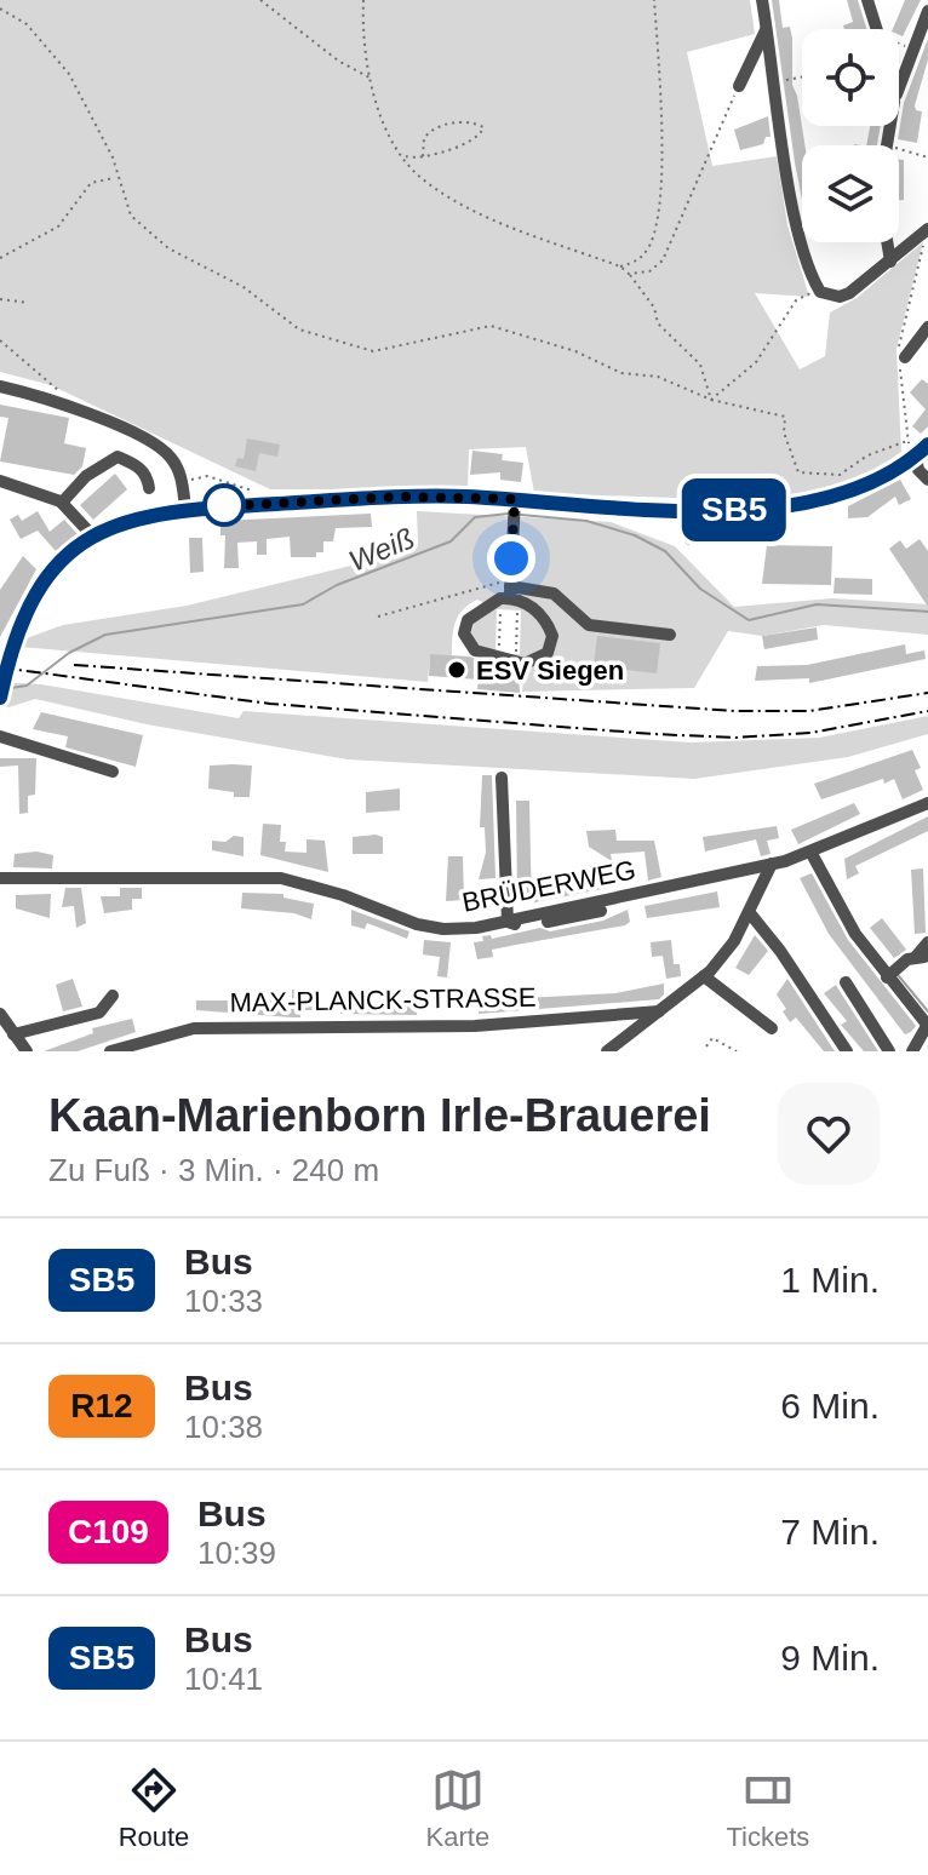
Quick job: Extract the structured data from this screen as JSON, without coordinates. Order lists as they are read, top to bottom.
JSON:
{
  "streets": {
    "street": ["BRÜDERWEG", "MAX-PLANCK-STRASSE"]
  },
  "water": ["Weiß"],
  "places": ["ESV Siegen"],
  "lines": ["bus line SB5"],
  "page": {
    "on_map": "SB5",
    "heading": ["Kaan-Marienborn Irle-Brauerei", "Zu Fuß · 3 Min. · 240 m"],
    "list": [
      {
        "mark": "SB5",
        "name": "Bus",
        "note": "10:33",
        "value": "1 Min."
      },
      {
        "mark": "R12",
        "name": "Bus",
        "note": "10:38",
        "value": "6 Min."
      },
      {
        "mark": "C109",
        "name": "Bus",
        "note": "10:39",
        "value": "7 Min."
      },
      {
        "mark": "SB5",
        "name": "Bus",
        "note": "10:41",
        "value": "9 Min."
      }
    ],
    "tabs": ["Route", "Karte", "Tickets"]
  }
}
